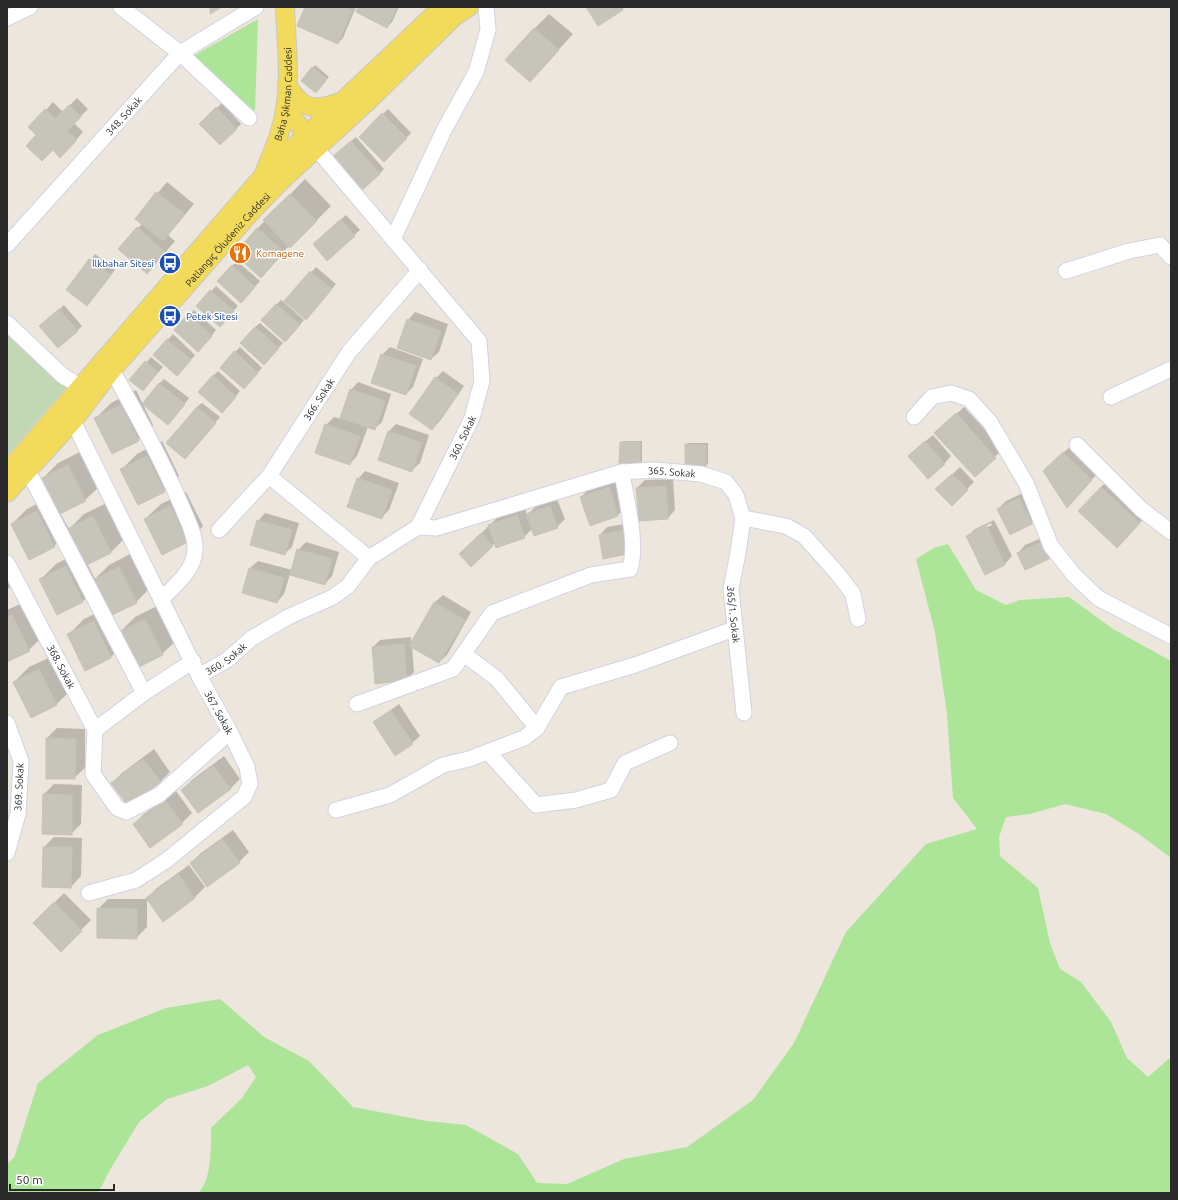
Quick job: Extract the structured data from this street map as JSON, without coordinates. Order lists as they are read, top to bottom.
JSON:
{
  "streets": {
    "main road": ["Baha Şıkman Caddesi", "Patlangıç Öludeniz Caddesi"],
    "street": [
      "348. Sokak",
      "366. Sokak",
      "360. Sokak",
      "365. Sokak",
      "365/1. Sokak",
      "368. Sokak",
      "367. Sokak",
      "369. Sokak"
    ]
  },
  "crossings": [
    ["Baha Şıkman Caddesi", "Patlangıç Öludeniz Caddesi"],
    ["Patlangıç Öludeniz Caddesi", "360. Sokak"],
    ["Patlangıç Öludeniz Caddesi", "367. Sokak"],
    ["366. Sokak", "360. Sokak"],
    ["360. Sokak", "365. Sokak"],
    ["360. Sokak", "367. Sokak"],
    ["365. Sokak", "365/1. Sokak"]
  ],
  "places": {
    "restaurant": ["Komagene"],
    "bus stop": ["İlkbahar Sitesi", "Petek Sitesi"]
  },
  "scale_bar": "50 m"
}
